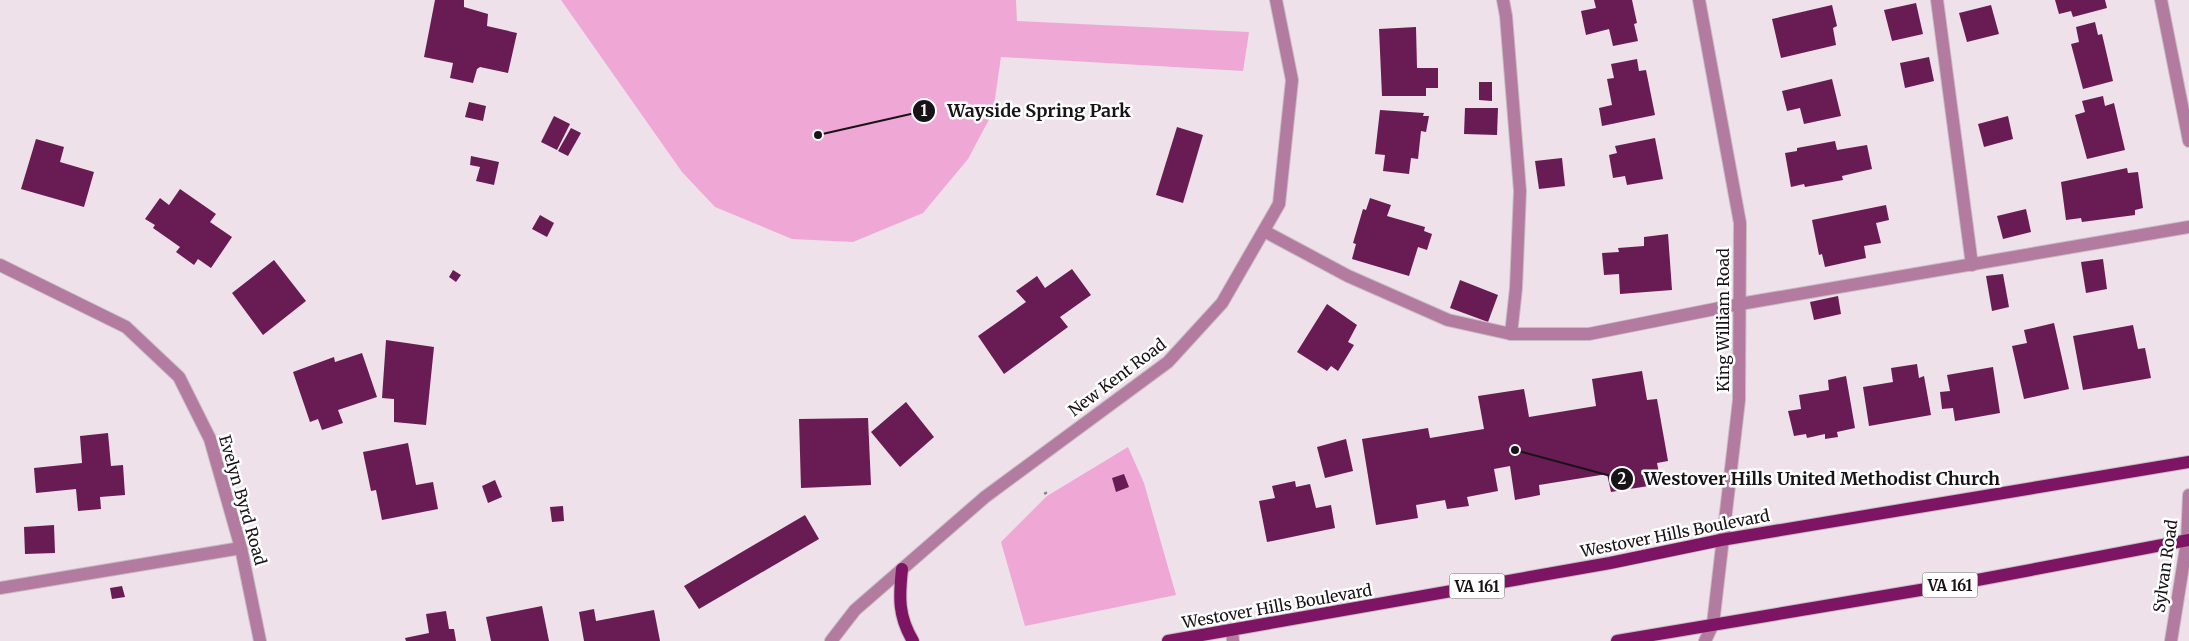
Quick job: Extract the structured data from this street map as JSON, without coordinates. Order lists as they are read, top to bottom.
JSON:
{
  "streets": {
    "main road": ["Westover Hills Boulevard", "VA 161"],
    "street": [
      "King William Road",
      "New Kent Road",
      "Evelyn Byrd Road",
      "Sylvan Road"
    ]
  },
  "crossings": [
    ["King William Road", "Westover Hills Boulevard"],
    ["King William Road", "VA 161"],
    ["Sylvan Road", "VA 161"]
  ],
  "places": ["Wayside Spring Park", "Westover Hills United Methodist Church"]
}
